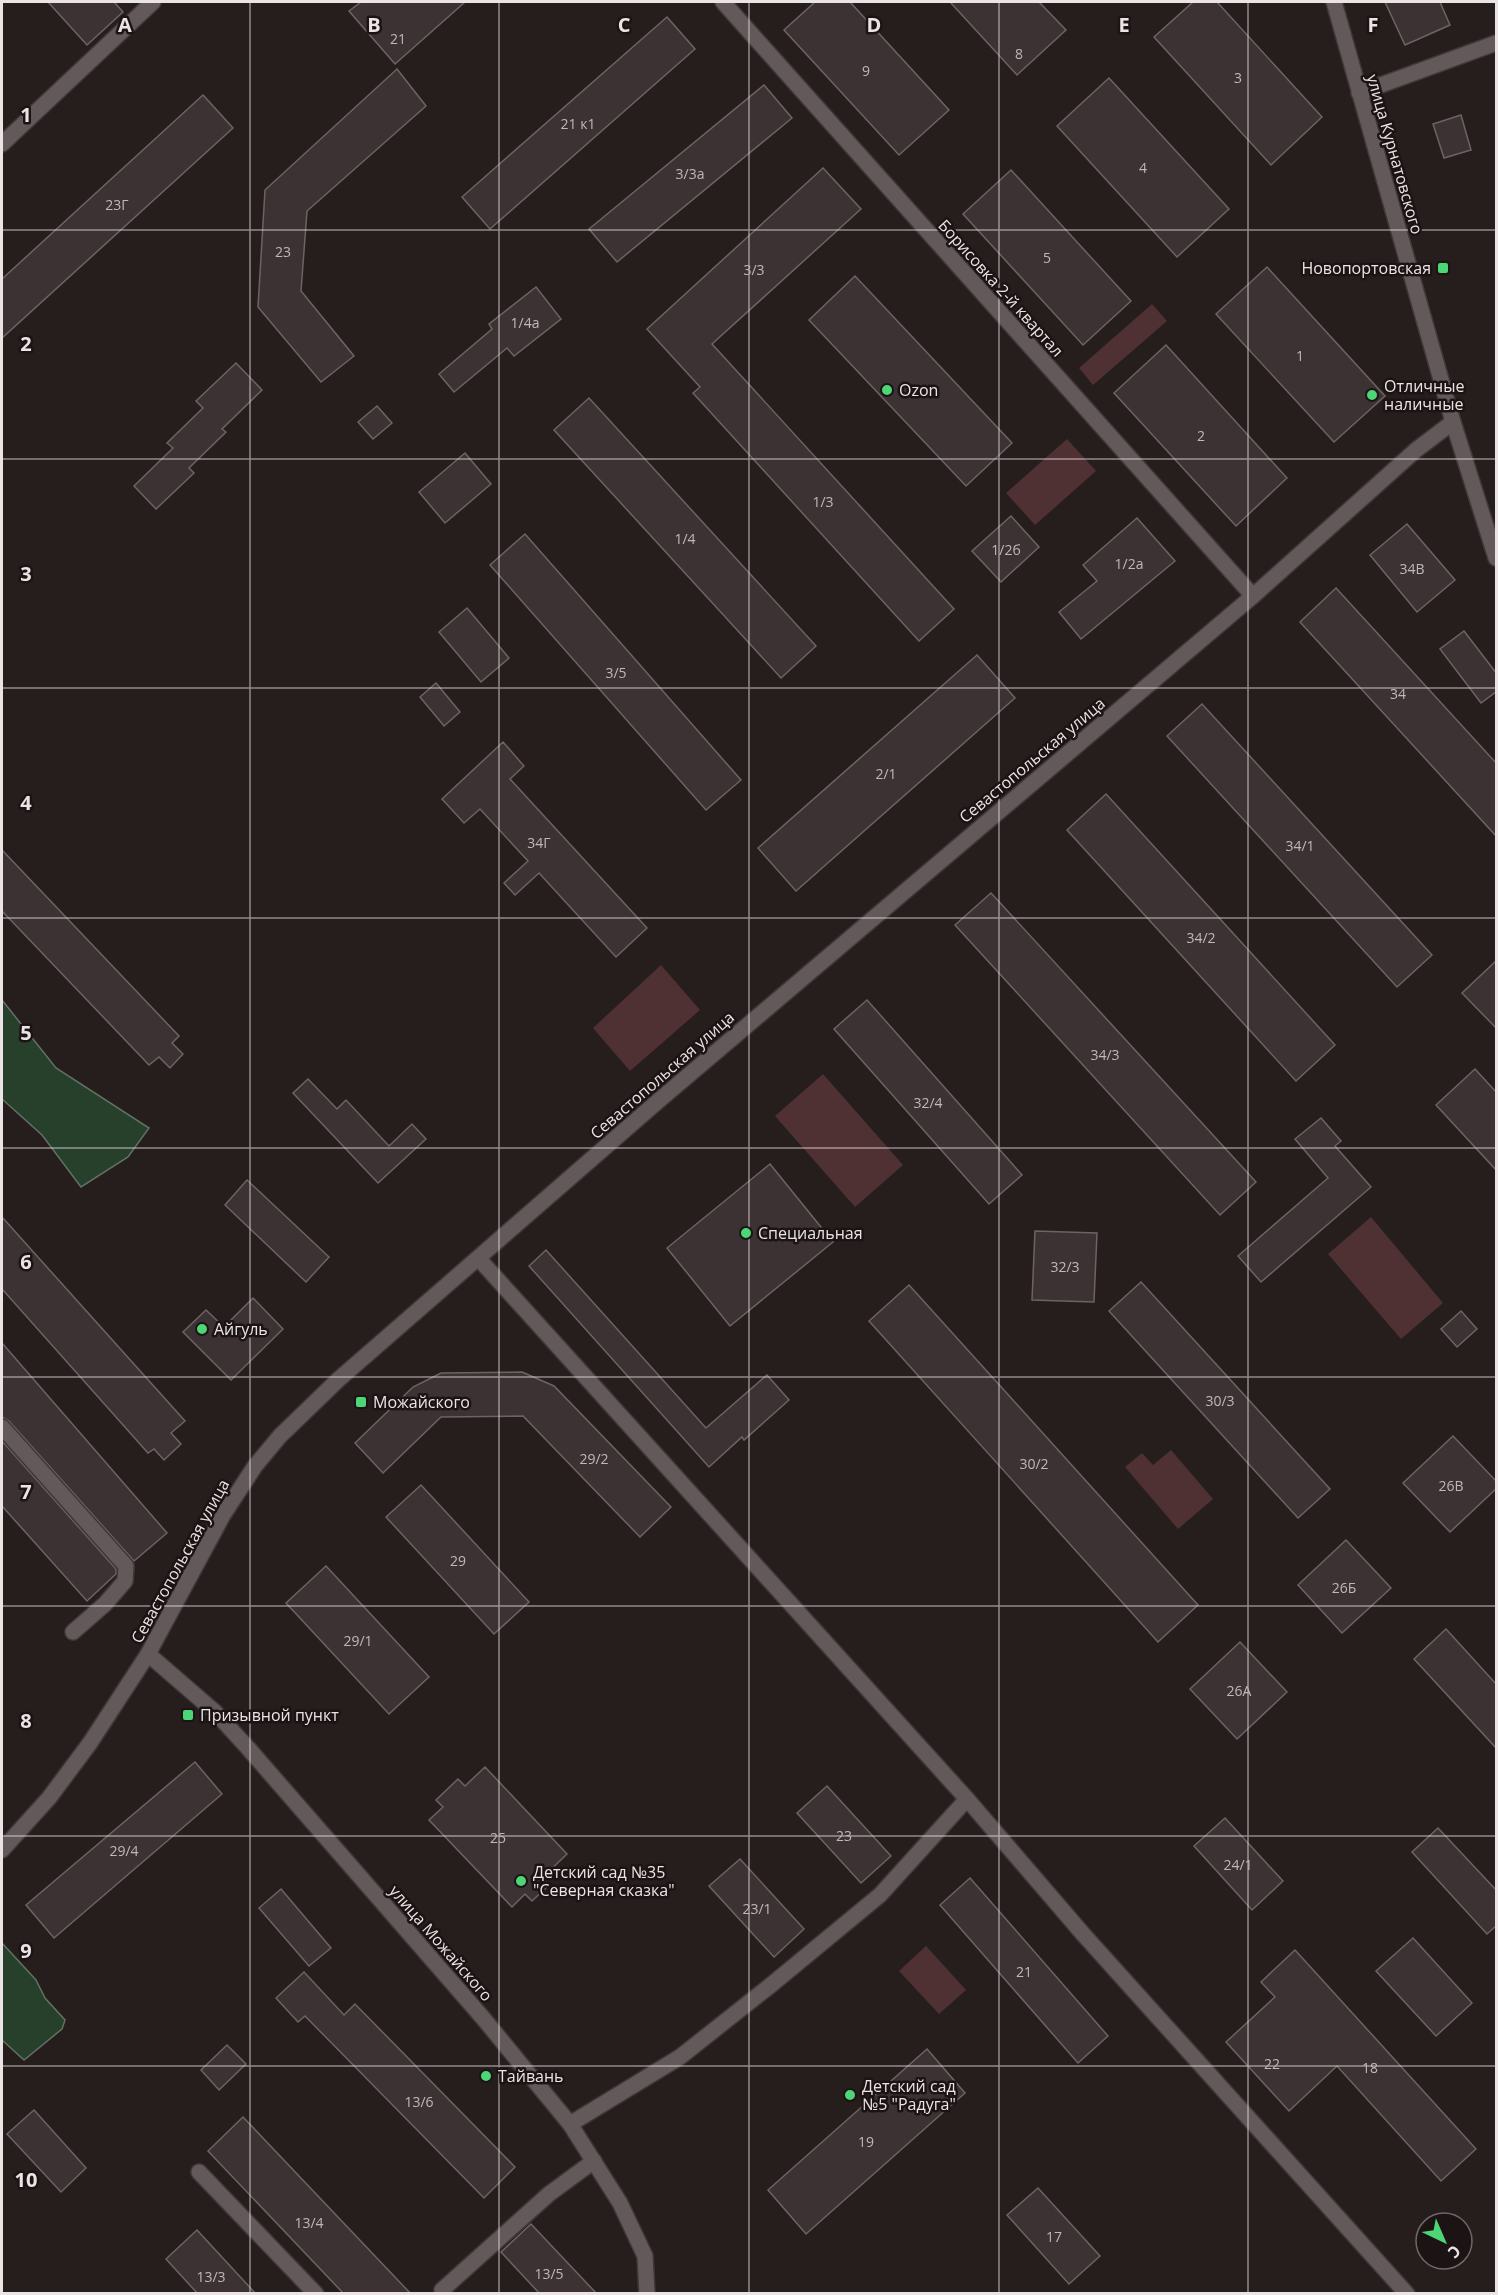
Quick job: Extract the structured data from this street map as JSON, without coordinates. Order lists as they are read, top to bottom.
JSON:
{
  "streets": {
    "street": [
      "улица Курнатовского",
      "Борисовка 2-й квартал",
      "Севастопольская улица",
      "улица Можайского"
    ]
  },
  "crossings": [
    ["улица Курнатовского", "Севастопольская улица"],
    ["Борисовка 2-й квартал", "Севастопольская улица"],
    ["Севастопольская улица", "улица Можайского"]
  ],
  "places": {
    "transit": ["Новопортовская", "Можайского", "Призывной пункт"],
    "other": [
      "Ozon",
      "Отличные наличные",
      "Специальная",
      "Айгуль",
      "Детский сад №35 \"Северная сказка\"",
      "Тайвань",
      "Детский сад №5 \"Радуга\""
    ]
  },
  "house_numbers": [
    "21",
    "8",
    "9",
    "3",
    "21 к1",
    "4",
    "3/3а",
    "23Г",
    "23",
    "5",
    "3/3",
    "1/4а",
    "1",
    "2",
    "1/3",
    "1/4",
    "1/2б",
    "1/2а",
    "34В",
    "3/5",
    "34",
    "2/1",
    "34Г",
    "34/1",
    "34/2",
    "34/3",
    "32/4",
    "32/3",
    "30/3",
    "29/2",
    "30/2",
    "26В",
    "29",
    "26Б",
    "29/1",
    "26А",
    "23",
    "25",
    "29/4",
    "24/1",
    "23/1",
    "21",
    "22",
    "18",
    "13/6",
    "19",
    "13/4",
    "17",
    "13/5",
    "13/3"
  ],
  "north": "bottom right",
  "grid": {
    "columns": [
      "A",
      "B",
      "C",
      "D",
      "E",
      "F"
    ],
    "rows": [
      "1",
      "2",
      "3",
      "4",
      "5",
      "6",
      "7",
      "8",
      "9",
      "10"
    ]
  }
}
